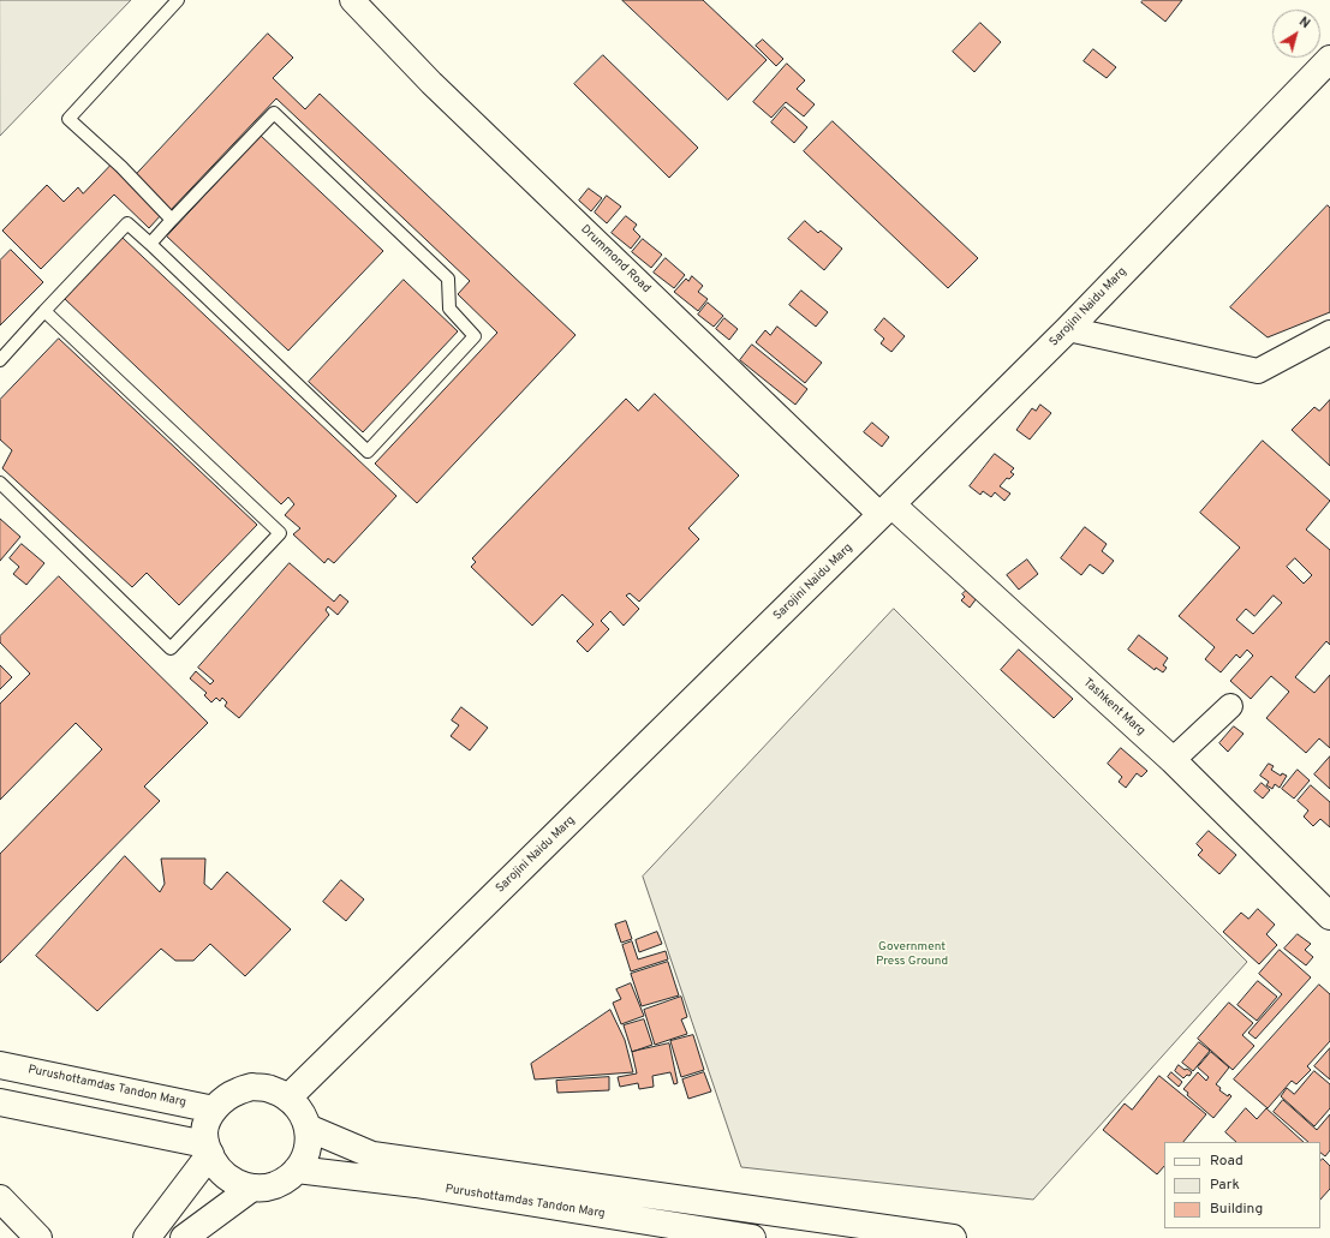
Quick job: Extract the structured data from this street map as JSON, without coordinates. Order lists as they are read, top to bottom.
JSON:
{
  "streets": {
    "main road": ["Sarojini Naidu Marg", "Tashkent Marg", "Purushottamdas Tandon Marg"],
    "street": ["Drummond Road"]
  },
  "crossings": [
    ["Drummond Road", "Sarojini Naidu Marg"],
    ["Drummond Road", "Tashkent Marg"],
    ["Sarojini Naidu Marg", "Tashkent Marg"],
    ["Sarojini Naidu Marg", "Purushottamdas Tandon Marg"]
  ],
  "parks": ["Government Press Ground"],
  "legend": ["Road", "Park", "Building"],
  "north": "top right"
}
